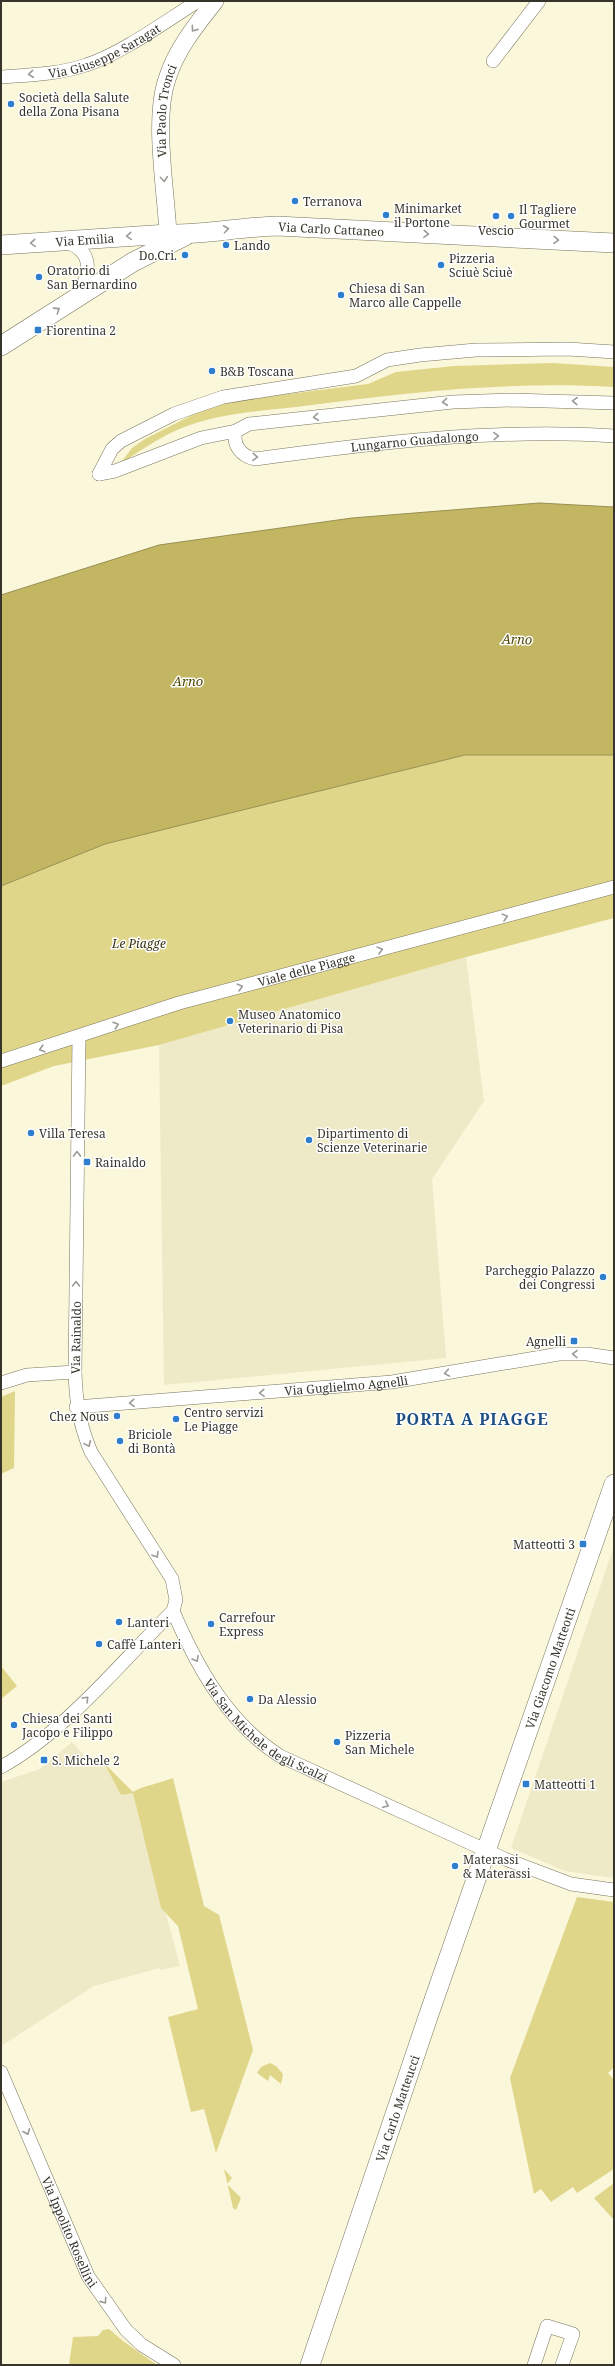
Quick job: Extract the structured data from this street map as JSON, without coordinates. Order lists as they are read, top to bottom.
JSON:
{
  "streets": {
    "main road": [
      "Via Carlo Cattaneo",
      "Via Emilia",
      "Via Giacomo Matteotti",
      "Via Carlo Matteucci"
    ],
    "street": [
      "Via Giuseppe Saragat",
      "Via Paolo Tronci",
      "Lungarno Guadalongo",
      "Viale delle Piagge",
      "Via Rainaldo",
      "Via Guglielmo Agnelli",
      "Via San Michele degli Scalzi",
      "Via Ippolito Rosellini"
    ]
  },
  "crossings": [
    ["Via Paolo Tronci", "Via Carlo Cattaneo"],
    ["Via Paolo Tronci", "Via Emilia"],
    ["Via Carlo Cattaneo", "Via Emilia"],
    ["Viale delle Piagge", "Via Rainaldo"],
    ["Via Rainaldo", "Via Guglielmo Agnelli"],
    ["Via Rainaldo", "Via San Michele degli Scalzi"],
    ["Via Giacomo Matteotti", "Via San Michele degli Scalzi"],
    ["Via Giacomo Matteotti", "Via Carlo Matteucci"],
    ["Via San Michele degli Scalzi", "Via Carlo Matteucci"]
  ],
  "one_way": [
    "Via Giuseppe Saragat",
    "Via Paolo Tronci",
    "Via Carlo Cattaneo",
    "Via Emilia",
    "Via Guglielmo Agnelli",
    "Via San Michele degli Scalzi",
    "Via Ippolito Rosellini"
  ],
  "districts": ["PORTA A PIAGGE"],
  "water": ["Arno"],
  "parks": ["Le Piagge"],
  "places": {
    "other": [
      "Società della Salute della Zona Pisana",
      "Terranova",
      "Minimarket il Portone",
      "Vescio",
      "Il Tagliere Gourmet",
      "Lando",
      "Do.Cri.",
      "Pizzeria Sciuè Sciuè",
      "Oratorio di San Bernardino",
      "Chiesa di San Marco alle Cappelle",
      "B&B Toscana",
      "Museo Anatomico Veterinario di Pisa",
      "Villa Teresa",
      "Dipartimento di Scienze Veterinarie",
      "Parcheggio Palazzo dei Congressi",
      "Chez Nous",
      "Centro servizi Le Piagge",
      "Briciole di Bontà",
      "Lanteri",
      "Carrefour Express",
      "Caffè Lanteri",
      "Da Alessio",
      "Chiesa dei Santi Jacopo e Filippo",
      "Pizzeria San Michele",
      "Materassi & Materassi"
    ],
    "transit": [
      "Fiorentina 2",
      "Rainaldo",
      "Agnelli",
      "Matteotti 3",
      "S. Michele 2",
      "Matteotti 1"
    ]
  }
}
